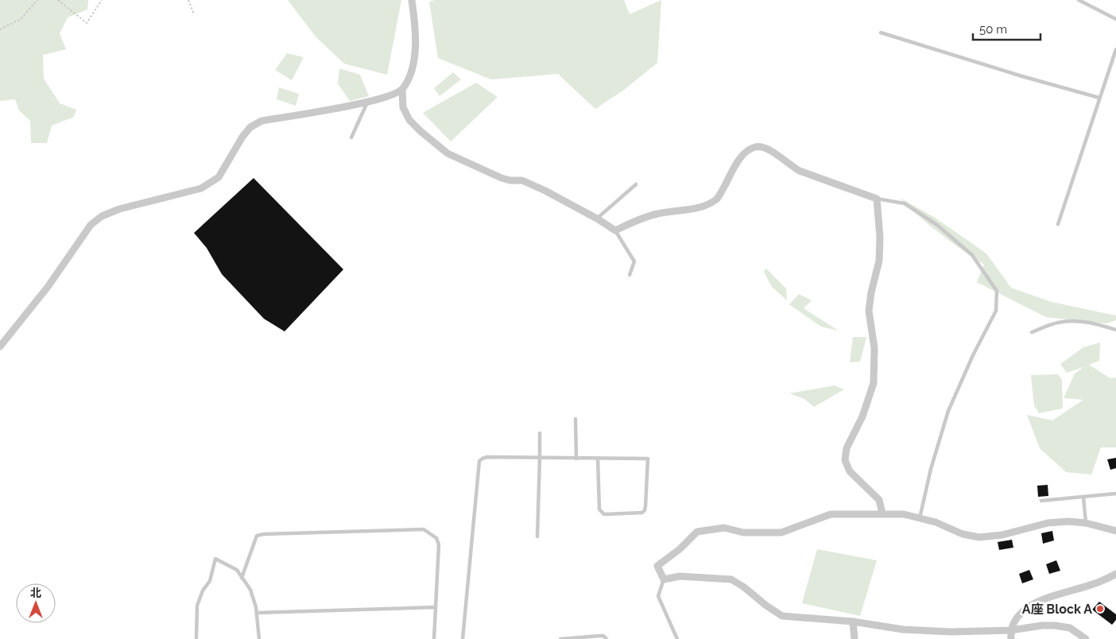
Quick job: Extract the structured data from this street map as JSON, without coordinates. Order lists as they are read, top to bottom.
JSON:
{
  "places": ["A座 Block A"],
  "scale_bar": "50 m",
  "north": "top"
}
